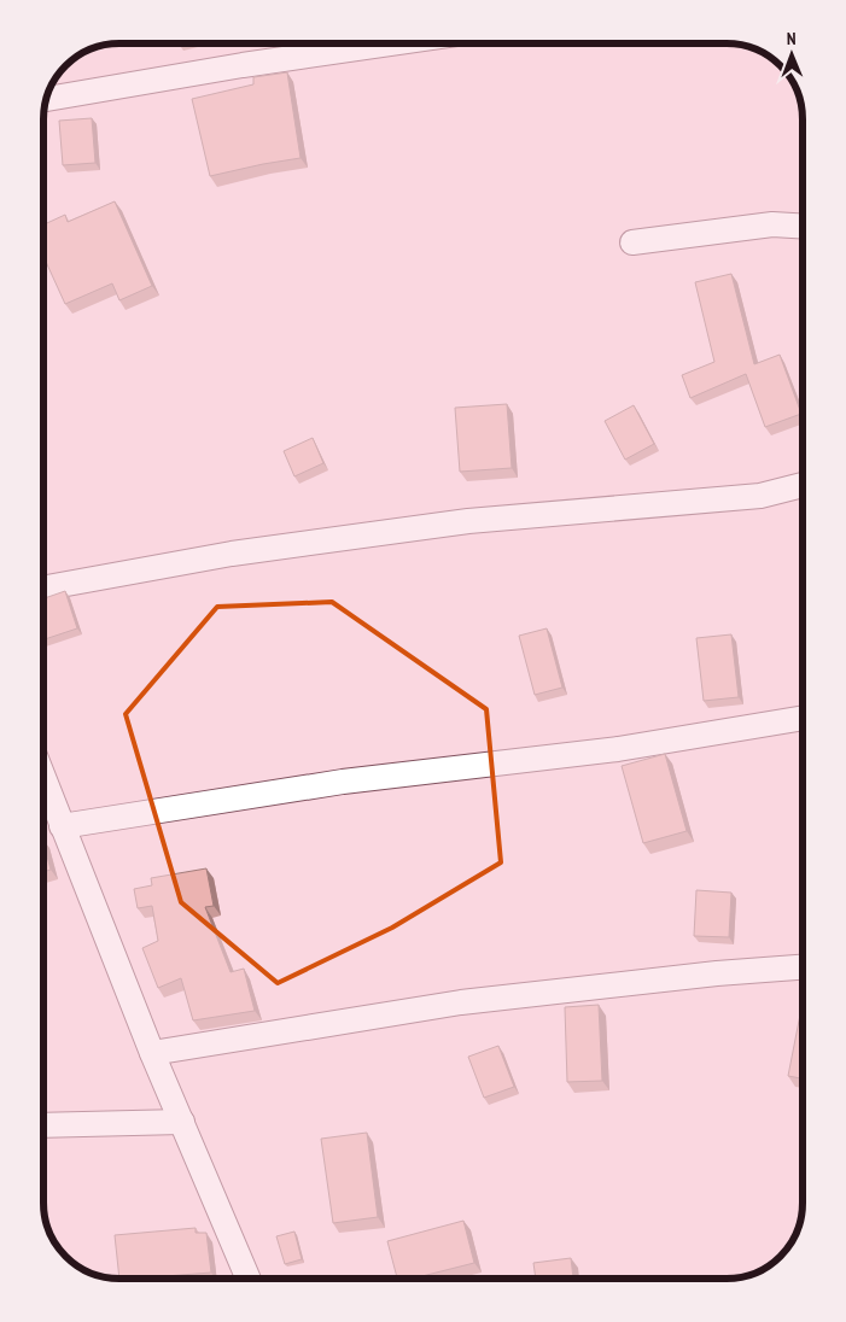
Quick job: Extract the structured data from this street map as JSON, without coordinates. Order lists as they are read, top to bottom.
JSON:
{
  "north": "top"
}
